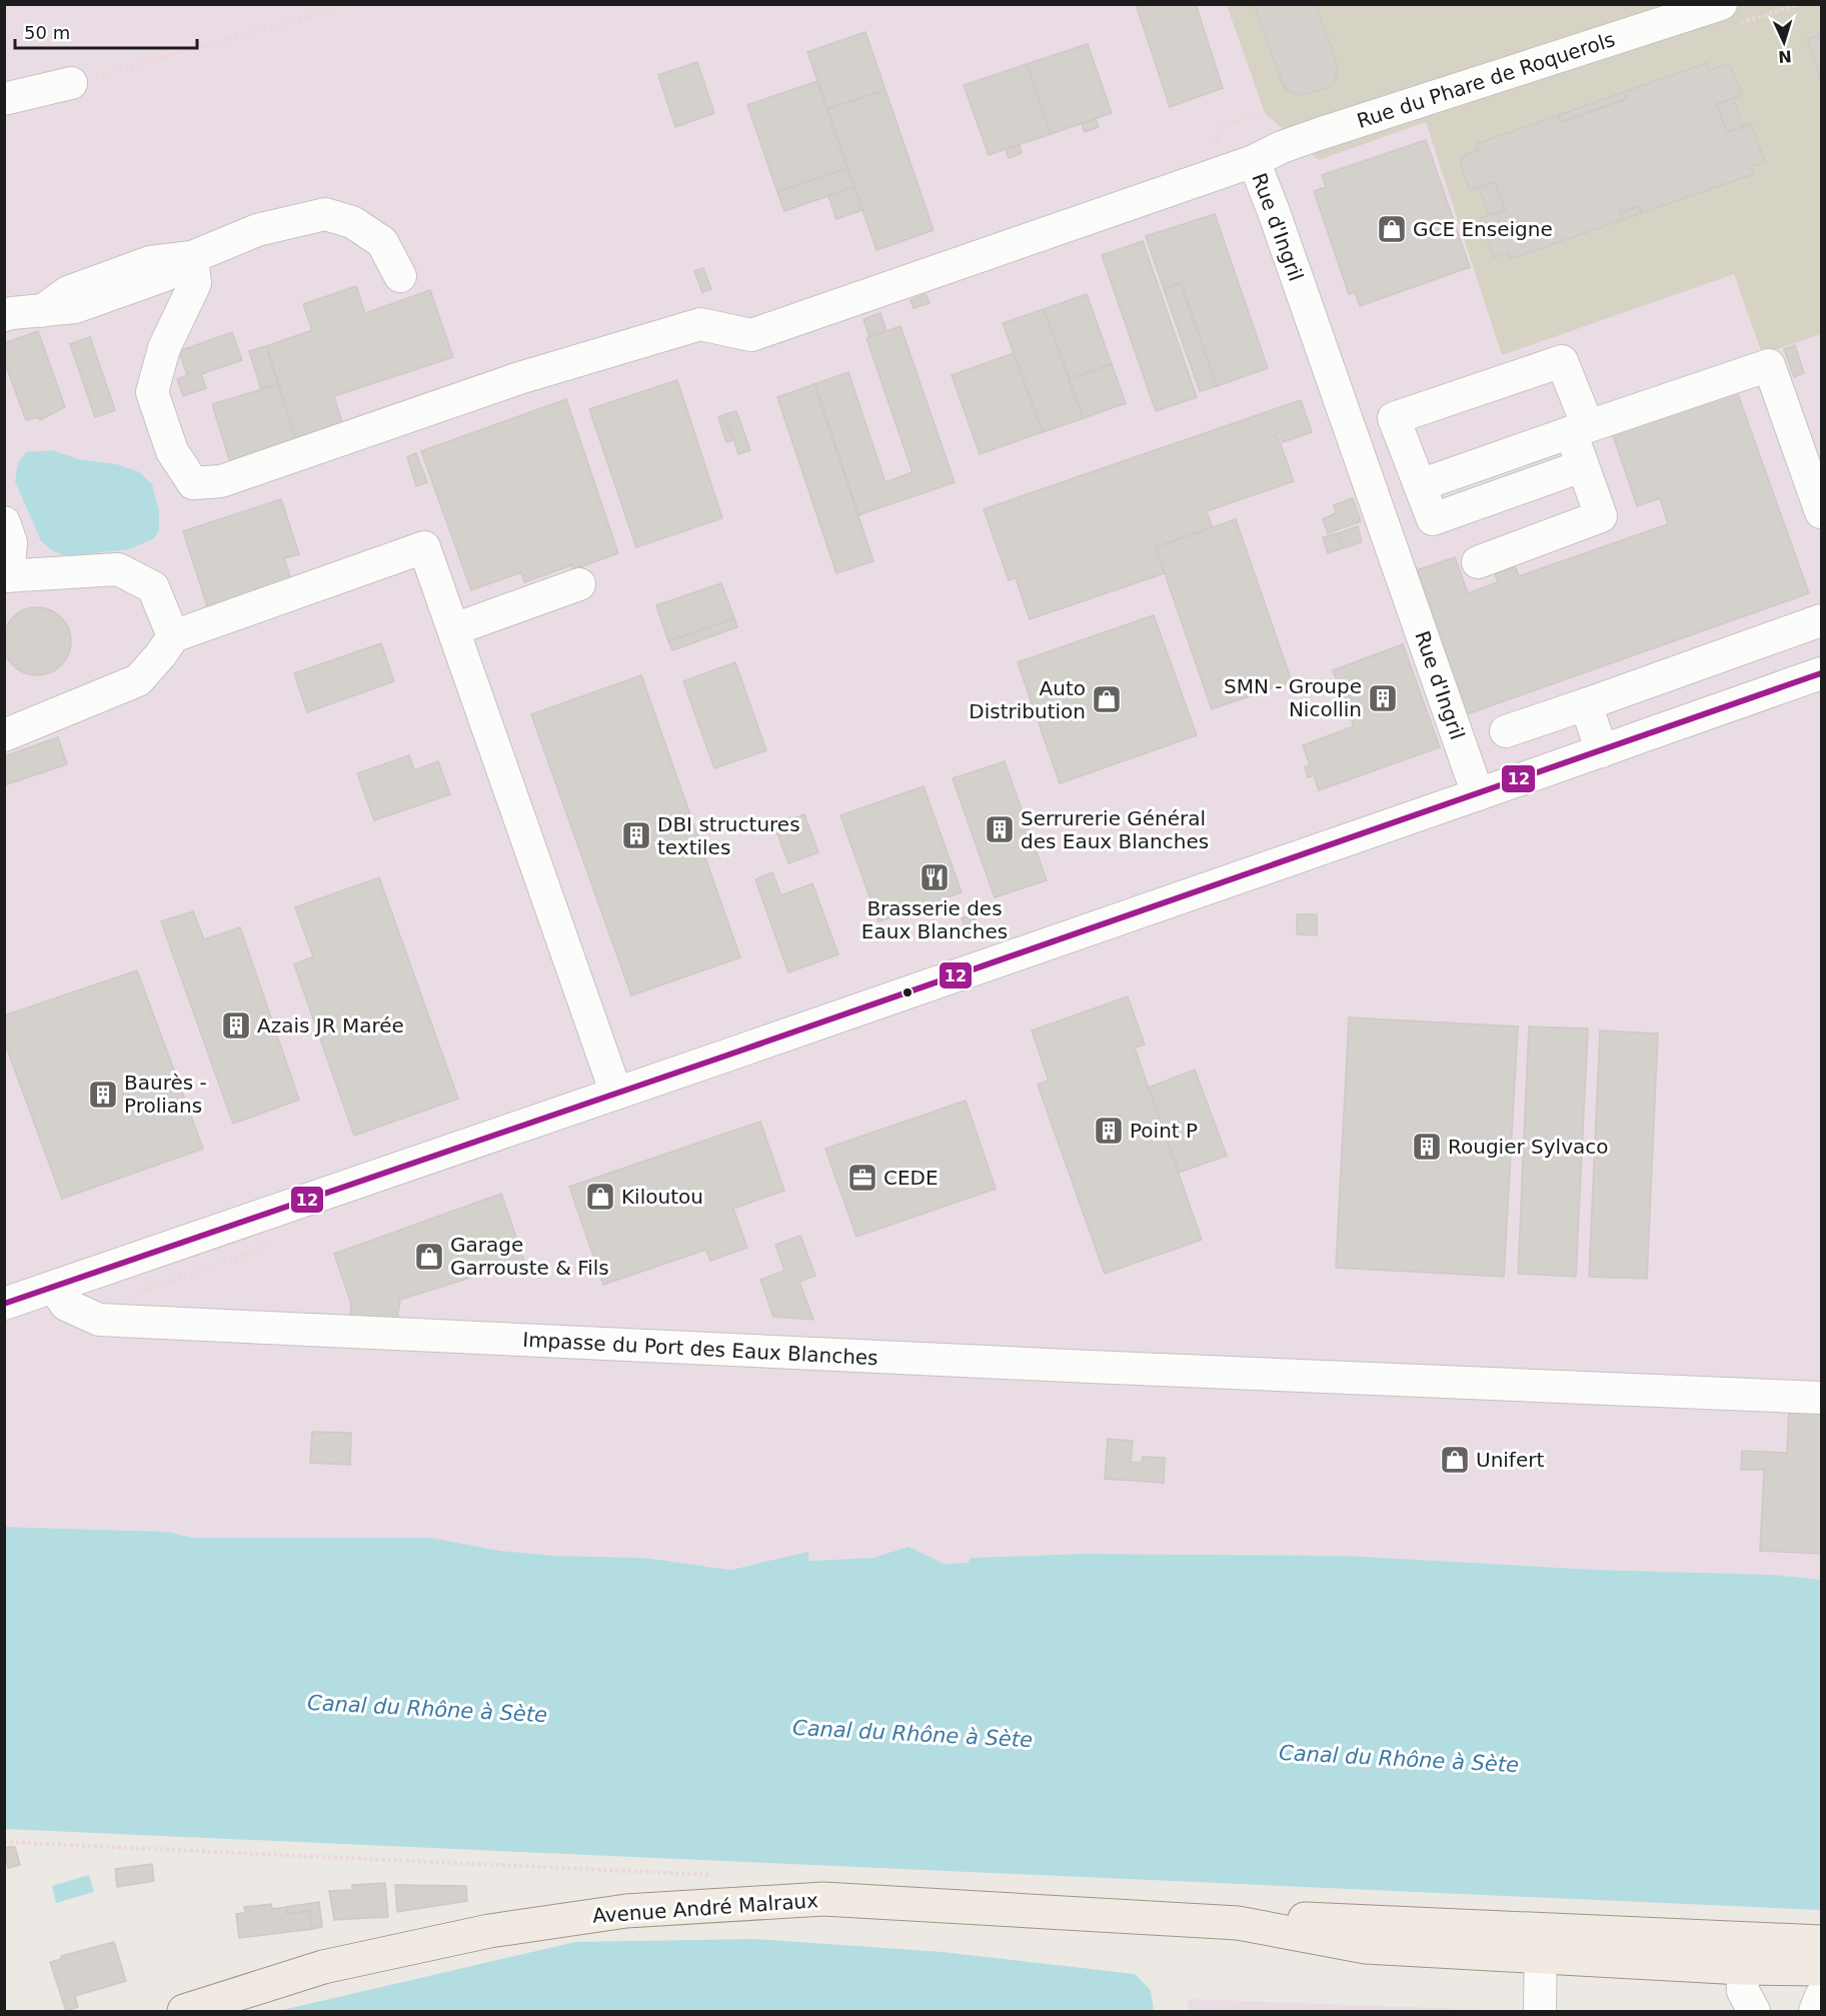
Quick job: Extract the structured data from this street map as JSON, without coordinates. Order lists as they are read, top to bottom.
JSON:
{
  "streets": {
    "main road": ["Avenue André Malraux"],
    "street": ["Rue du Phare de Roquerols", "Rue d'Ingril", "Impasse du Port des Eaux Blanches"]
  },
  "crossings": [
    ["Rue du Phare de Roquerols", "Rue d'Ingril"]
  ],
  "water": ["Canal du Rhône à Sète"],
  "places": {
    "shop": [
      "GCE Enseigne",
      "Auto Distribution",
      "Kiloutou",
      "Garage Garrouste & Fils",
      "Unifert"
    ],
    "building": [
      "SMN - Groupe Nicollin",
      "Serrurerie Général des Eaux Blanches",
      "DBI structures textiles",
      "Azais JR Marée",
      "Baurès - Prolians",
      "Point P",
      "Rougier Sylvaco"
    ],
    "restaurant": ["Brasserie des Eaux Blanches"],
    "office": ["CEDE"]
  },
  "lines": ["transit line 12"],
  "scale_bar": "50 m",
  "north": "bottom"
}
